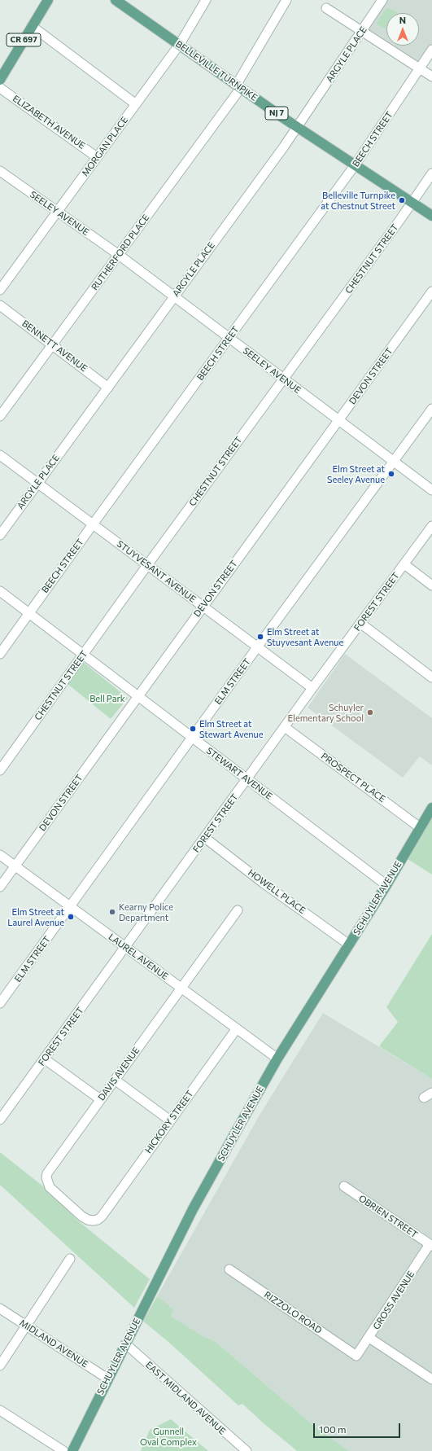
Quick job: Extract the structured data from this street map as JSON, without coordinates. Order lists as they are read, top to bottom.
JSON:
{
  "streets": {
    "main road": [
      "CR 697",
      "BELLEVILLE TURNPIKE",
      "NJ 7",
      "SCHUYLER AVENUE"
    ],
    "street": [
      "ARGYLE PLACE",
      "ELIZABETH AVENUE",
      "BEECH STREET",
      "MORGAN PLACE",
      "SEELEY AVENUE",
      "RUTHERFORD PLACE",
      "CHESTNUT STREET",
      "BENNETT AVENUE",
      "DEVON STREET",
      "STUYVESANT AVENUE",
      "FOREST STREET",
      "ELM STREET",
      "STEWART AVENUE",
      "PROSPECT PLACE",
      "HOWELL PLACE",
      "LAUREL AVENUE",
      "DAVIS AVENUE",
      "HICKORY STREET",
      "OBRIEN STREET",
      "GROSS AVENUE",
      "RIZZOLO ROAD",
      "MIDLAND AVENUE",
      "EAST MIDLAND AVENUE"
    ]
  },
  "crossings": [
    ["ARGYLE PLACE", "BELLEVILLE TURNPIKE"],
    ["ARGYLE PLACE", "SEELEY AVENUE"],
    ["ARGYLE PLACE", "BENNETT AVENUE"],
    ["ARGYLE PLACE", "STUYVESANT AVENUE"],
    ["BELLEVILLE TURNPIKE", "BEECH STREET"],
    ["BELLEVILLE TURNPIKE", "MORGAN PLACE"],
    ["BELLEVILLE TURNPIKE", "RUTHERFORD PLACE"],
    ["BELLEVILLE TURNPIKE", "CHESTNUT STREET"],
    ["ELIZABETH AVENUE", "MORGAN PLACE"],
    ["BEECH STREET", "SEELEY AVENUE"],
    ["BEECH STREET", "STUYVESANT AVENUE"],
    ["BEECH STREET", "STEWART AVENUE"],
    ["MORGAN PLACE", "SEELEY AVENUE"],
    ["SEELEY AVENUE", "RUTHERFORD PLACE"],
    ["SEELEY AVENUE", "CHESTNUT STREET"],
    ["SEELEY AVENUE", "DEVON STREET"],
    ["SEELEY AVENUE", "ELM STREET"],
    ["RUTHERFORD PLACE", "BENNETT AVENUE"],
    ["CHESTNUT STREET", "STUYVESANT AVENUE"],
    ["CHESTNUT STREET", "STEWART AVENUE"],
    ["DEVON STREET", "STUYVESANT AVENUE"],
    ["DEVON STREET", "STEWART AVENUE"],
    ["DEVON STREET", "LAUREL AVENUE"],
    ["STUYVESANT AVENUE", "FOREST STREET"],
    ["STUYVESANT AVENUE", "ELM STREET"],
    ["FOREST STREET", "STEWART AVENUE"],
    ["FOREST STREET", "PROSPECT PLACE"],
    ["FOREST STREET", "HOWELL PLACE"],
    ["FOREST STREET", "LAUREL AVENUE"],
    ["ELM STREET", "STEWART AVENUE"],
    ["ELM STREET", "LAUREL AVENUE"],
    ["STEWART AVENUE", "SCHUYLER AVENUE"],
    ["PROSPECT PLACE", "SCHUYLER AVENUE"],
    ["HOWELL PLACE", "SCHUYLER AVENUE"],
    ["SCHUYLER AVENUE", "LAUREL AVENUE"],
    ["SCHUYLER AVENUE", "MIDLAND AVENUE"],
    ["SCHUYLER AVENUE", "EAST MIDLAND AVENUE"],
    ["LAUREL AVENUE", "DAVIS AVENUE"],
    ["LAUREL AVENUE", "HICKORY STREET"],
    ["DAVIS AVENUE", "HICKORY STREET"],
    ["OBRIEN STREET", "GROSS AVENUE"],
    ["GROSS AVENUE", "RIZZOLO ROAD"]
  ],
  "parks": ["Bell Park", "Gunnell Oval Complex"],
  "places": [
    "Belleville Turnpike at Chestnut Street",
    "Elm Street at Seeley Avenue",
    "Elm Street at Stuyvesant Avenue",
    "Schuyler Elementary School",
    "Elm Street at Stewart Avenue",
    "Kearny Police Department",
    "Elm Street at Laurel Avenue"
  ],
  "scale_bar": "100 m",
  "north": "top"
}
